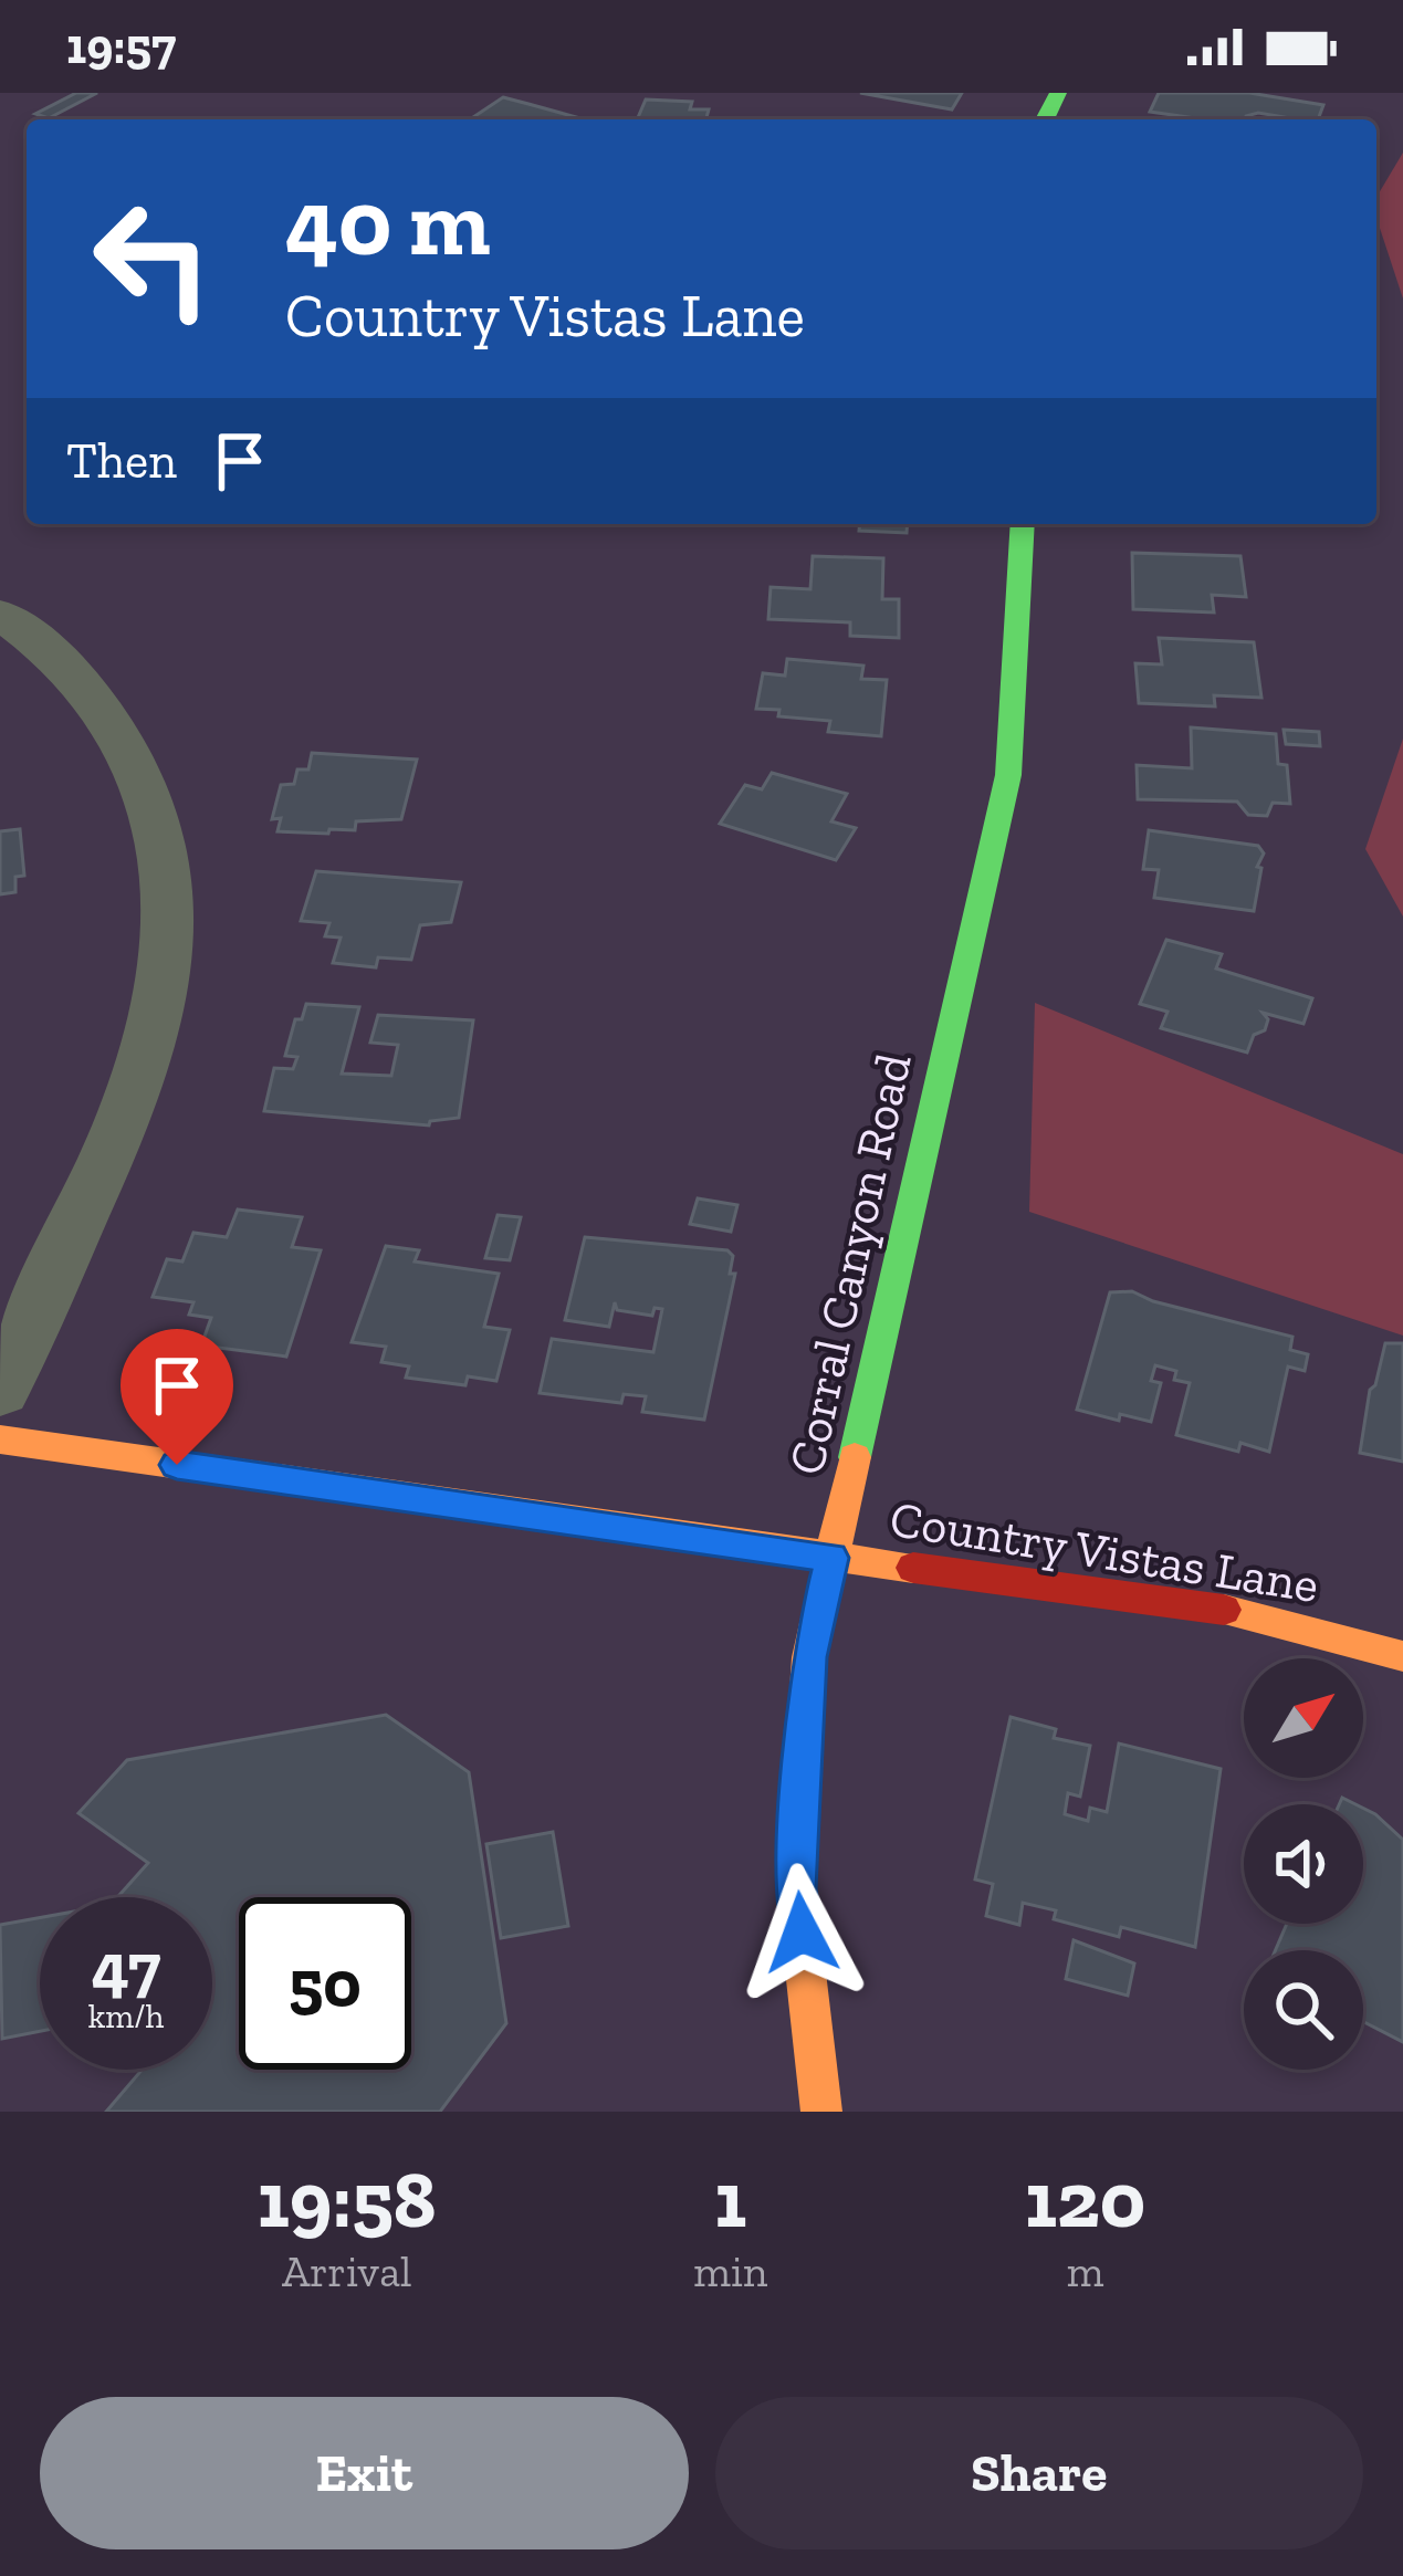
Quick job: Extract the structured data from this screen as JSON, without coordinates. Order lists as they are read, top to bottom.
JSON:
{
  "streets": {
    "main road": ["Corral Canyon Road", "Country Vistas Lane"]
  },
  "crossings": [
    ["Corral Canyon Road", "Country Vistas Lane"]
  ],
  "north": "top right",
  "page": {
    "status": "19:57",
    "turn": ["40 m", "Country Vistas Lane"],
    "then": "Then",
    "speed": "47 km/h",
    "limit": "50",
    "eta": [
      "19:58",
      "Arrival",
      "1",
      "min",
      "120",
      "m"
    ],
    "buttons": ["Exit", "Share"]
  }
}
